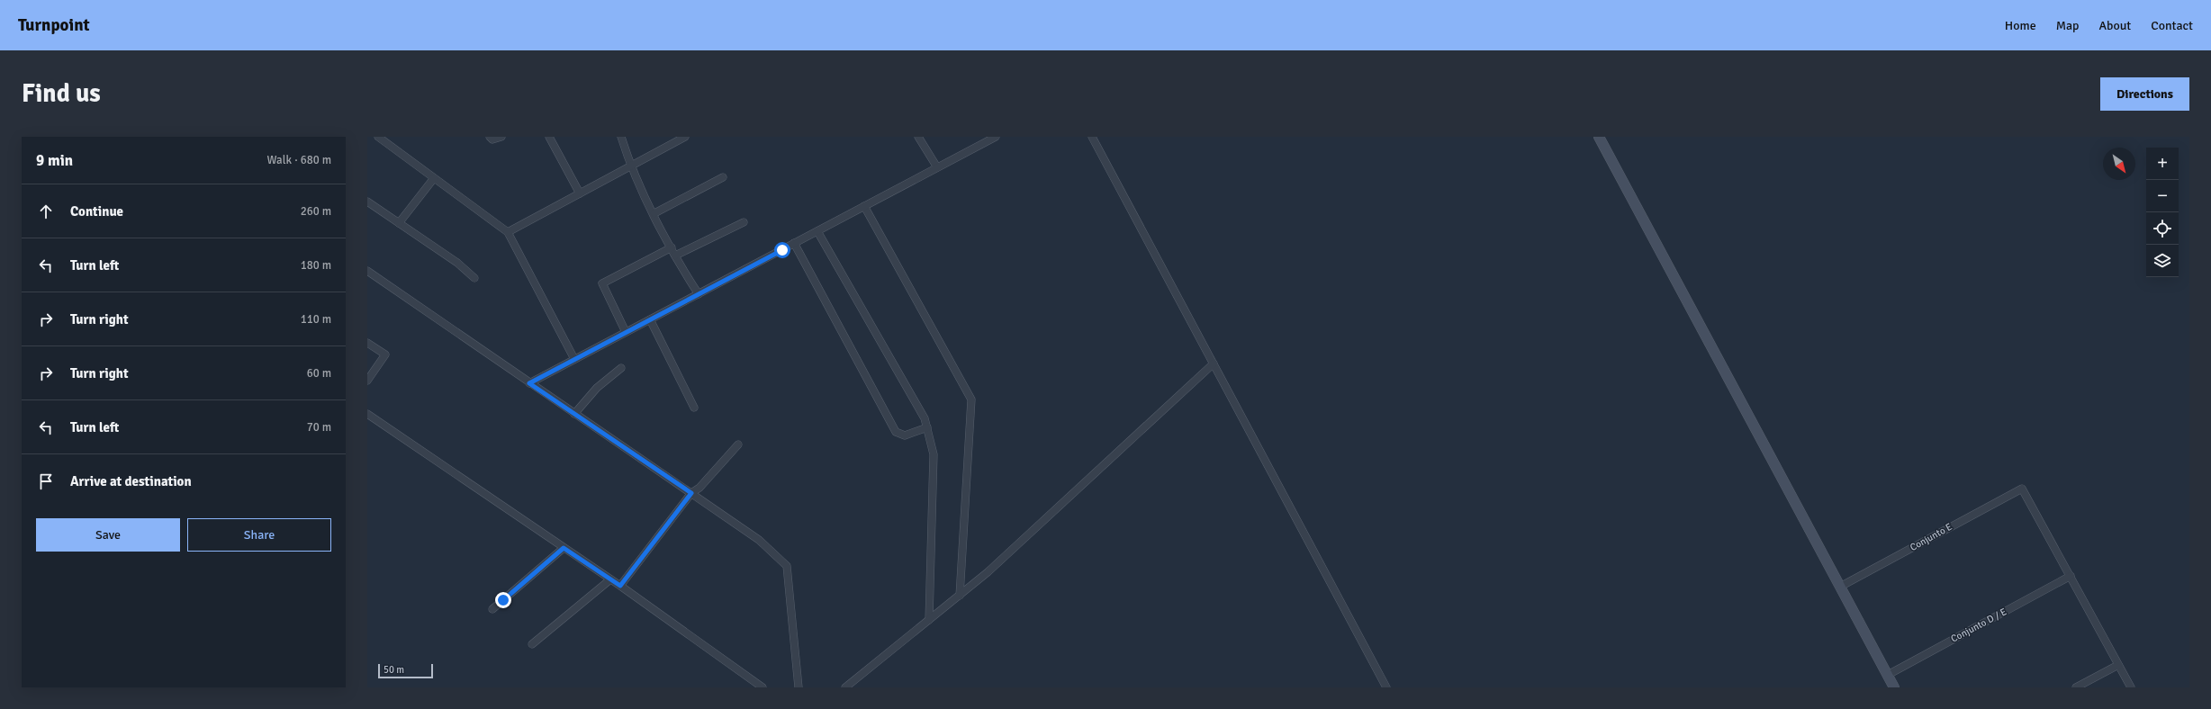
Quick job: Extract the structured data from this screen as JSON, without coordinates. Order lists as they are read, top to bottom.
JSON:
{
  "streets": {
    "street": ["Conjunto E", "Conjunto D / E"]
  },
  "crossings": [
    ["Conjunto E", "Conjunto D / E"]
  ],
  "scale_bar": "50 m",
  "north": "bottom right",
  "page": {
    "header": "Turnpoint",
    "nav": [
      "Home",
      "Map",
      "About",
      "Contact"
    ],
    "buttons": [
      "Directions",
      ["Save", "Share"]
    ],
    "title": "Find us",
    "heading": ["9 min", "Walk · 680 m"],
    "map_buttons": ["+", "−"],
    "list": [
      ["Continue", "260 m"],
      ["Turn left", "180 m"],
      ["Turn right", "110 m"],
      ["Turn right", "60 m"],
      ["Turn left", "70 m"],
      "Arrive at destination"
    ],
    "scale": "50 m"
  }
}
